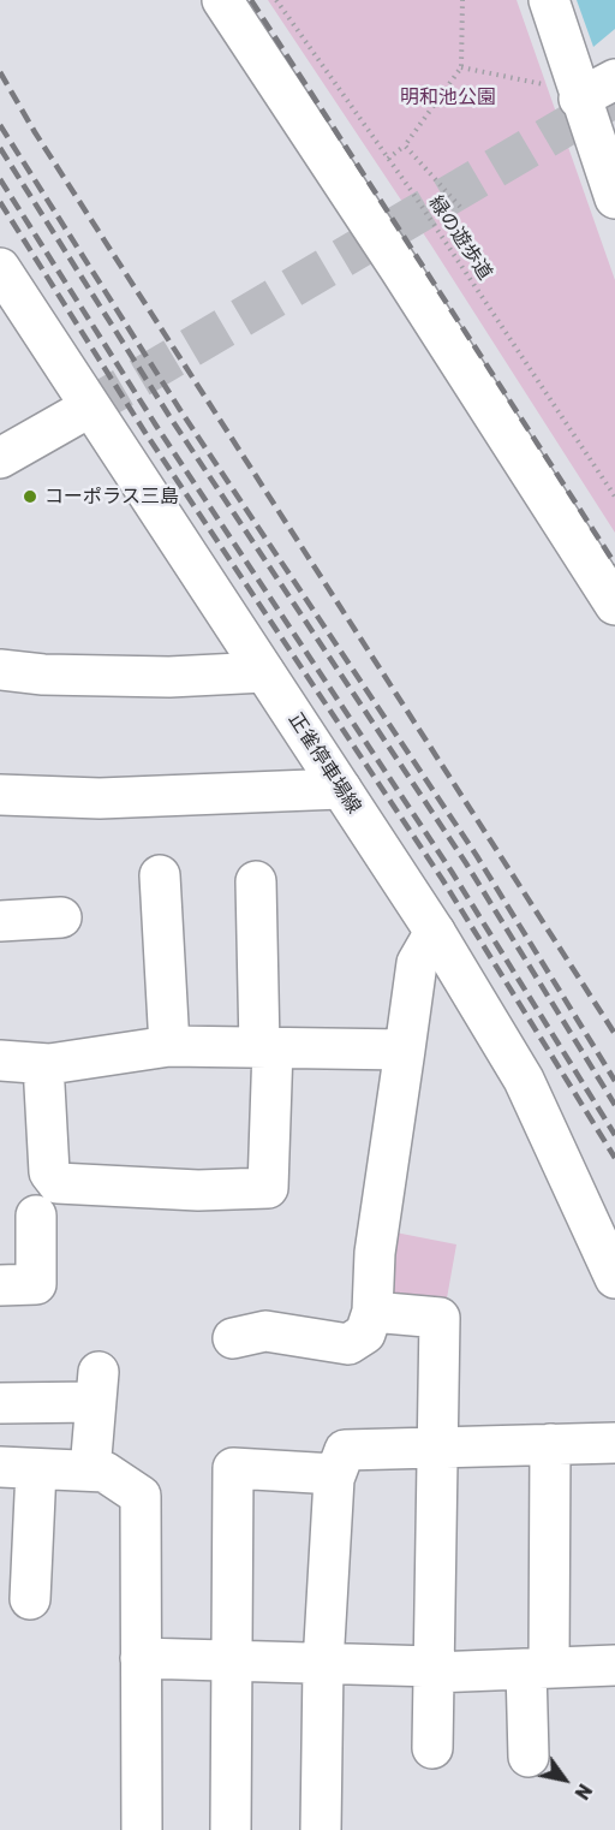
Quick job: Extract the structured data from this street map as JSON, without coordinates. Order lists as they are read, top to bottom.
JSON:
{
  "streets": {
    "street": ["正雀停車場線"],
    "path": ["緑の遊歩道"]
  },
  "parks": ["明和池公園"],
  "places": ["コーポラス三島"],
  "north": "bottom right"
}
